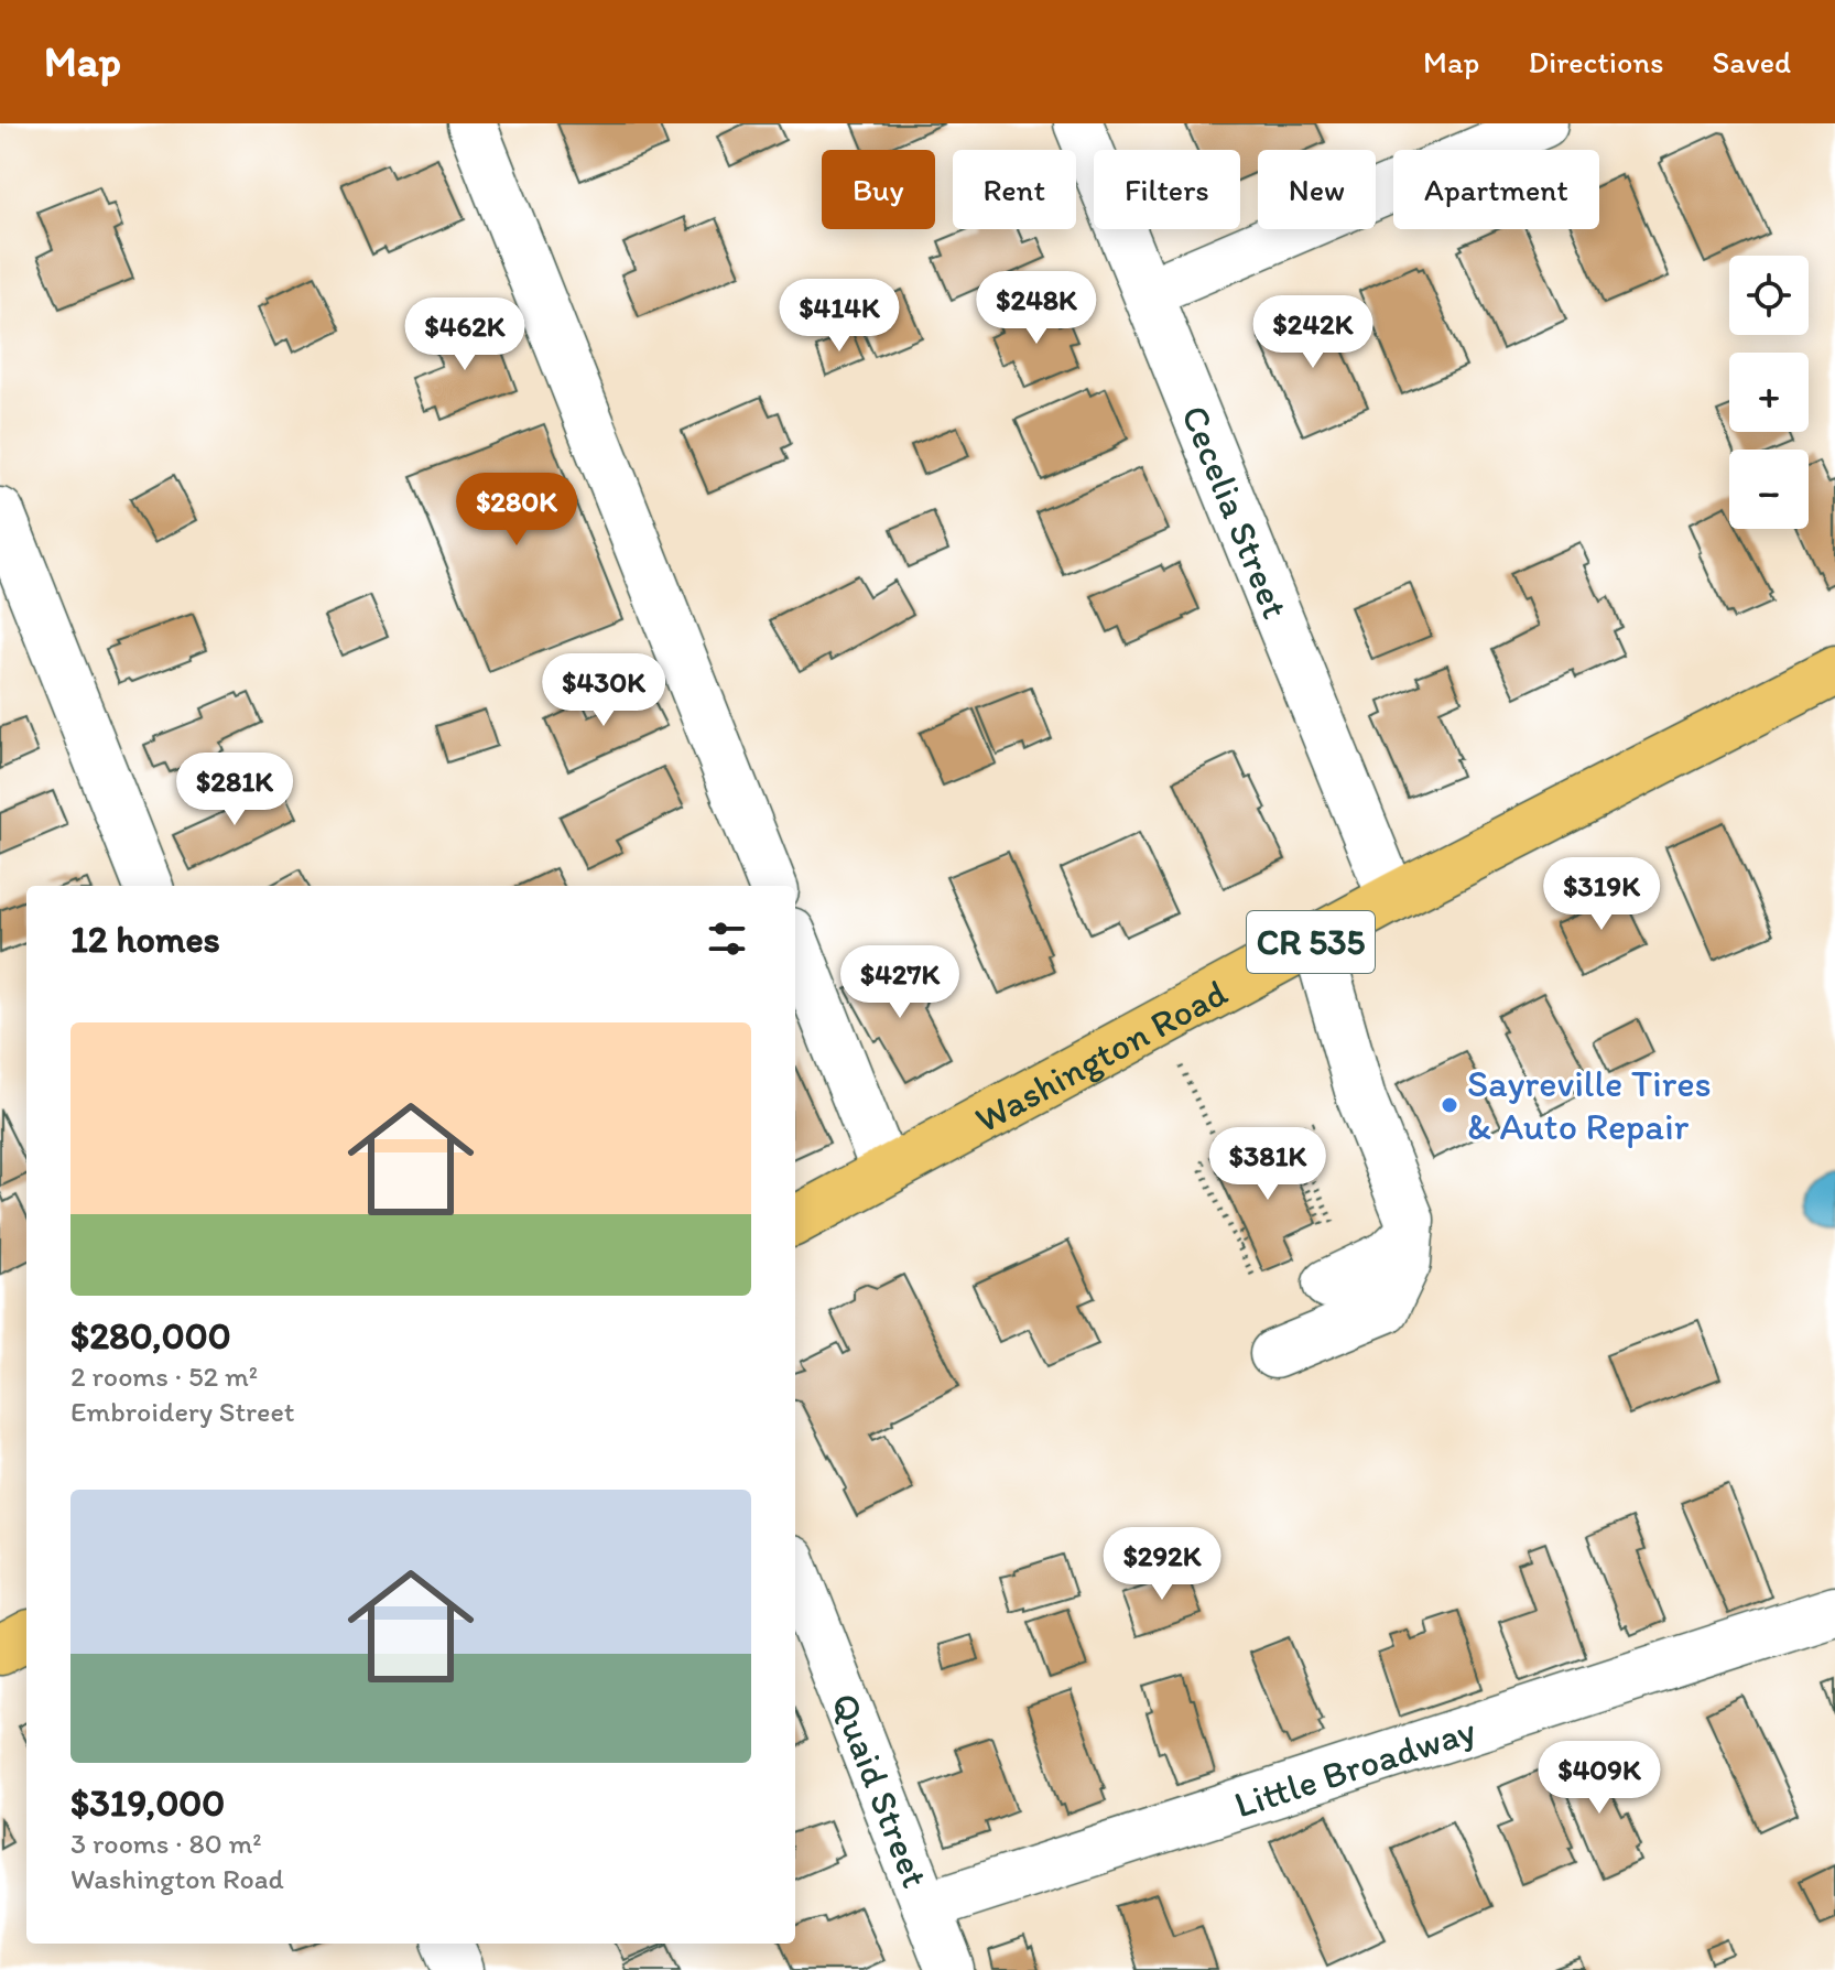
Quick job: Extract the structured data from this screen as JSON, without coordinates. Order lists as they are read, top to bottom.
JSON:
{
  "streets": {
    "main road": ["CR 535", "Washington Road"],
    "street": ["Cecelia Street", "Little Broadway", "Quaid Street"]
  },
  "crossings": [
    ["Cecelia Street", "Washington Road"],
    ["Little Broadway", "Quaid Street"]
  ],
  "places": ["Sayreville Tires & Auto Repair"],
  "page": {
    "header": "Map",
    "nav": ["Map", "Directions", "Saved"],
    "chip": [
      "Buy",
      "Rent",
      "Filters",
      "New",
      "Apartment"
    ],
    "map_buttons": ["+", "−"],
    "price": [
      "$248K",
      "$414K",
      "$242K",
      "$462K",
      "$280K",
      "$430K",
      "$281K",
      "$319K",
      "$427K",
      "$381K",
      "$292K",
      "$409K"
    ],
    "heading": "12 homes",
    "list": [
      {
        "name": "$280,000",
        "note": "2 rooms · 52 m² · Embroidery Street"
      },
      {
        "name": "$319,000",
        "note": "3 rooms · 80 m² · Washington Road"
      }
    ]
  }
}
